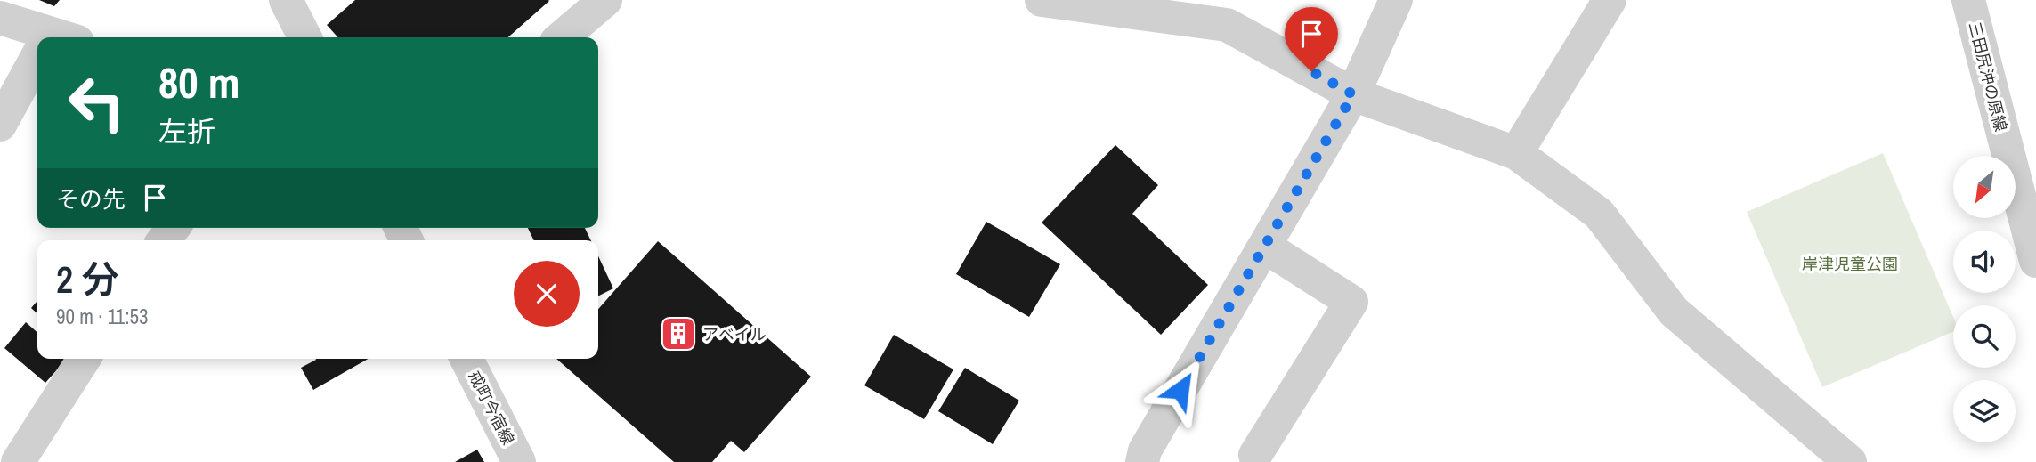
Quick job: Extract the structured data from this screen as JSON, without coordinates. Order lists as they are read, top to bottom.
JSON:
{
  "streets": {
    "street": ["三田尻沖の原線", "戒町今宿線"]
  },
  "parks": ["岸津児童公園"],
  "places": {
    "building": ["アベイル"]
  },
  "north": "bottom left",
  "page": {
    "turn": ["80 m", "左折"],
    "then": "その先",
    "heading": ["2 分", "90 m · 11:53"]
  }
}
